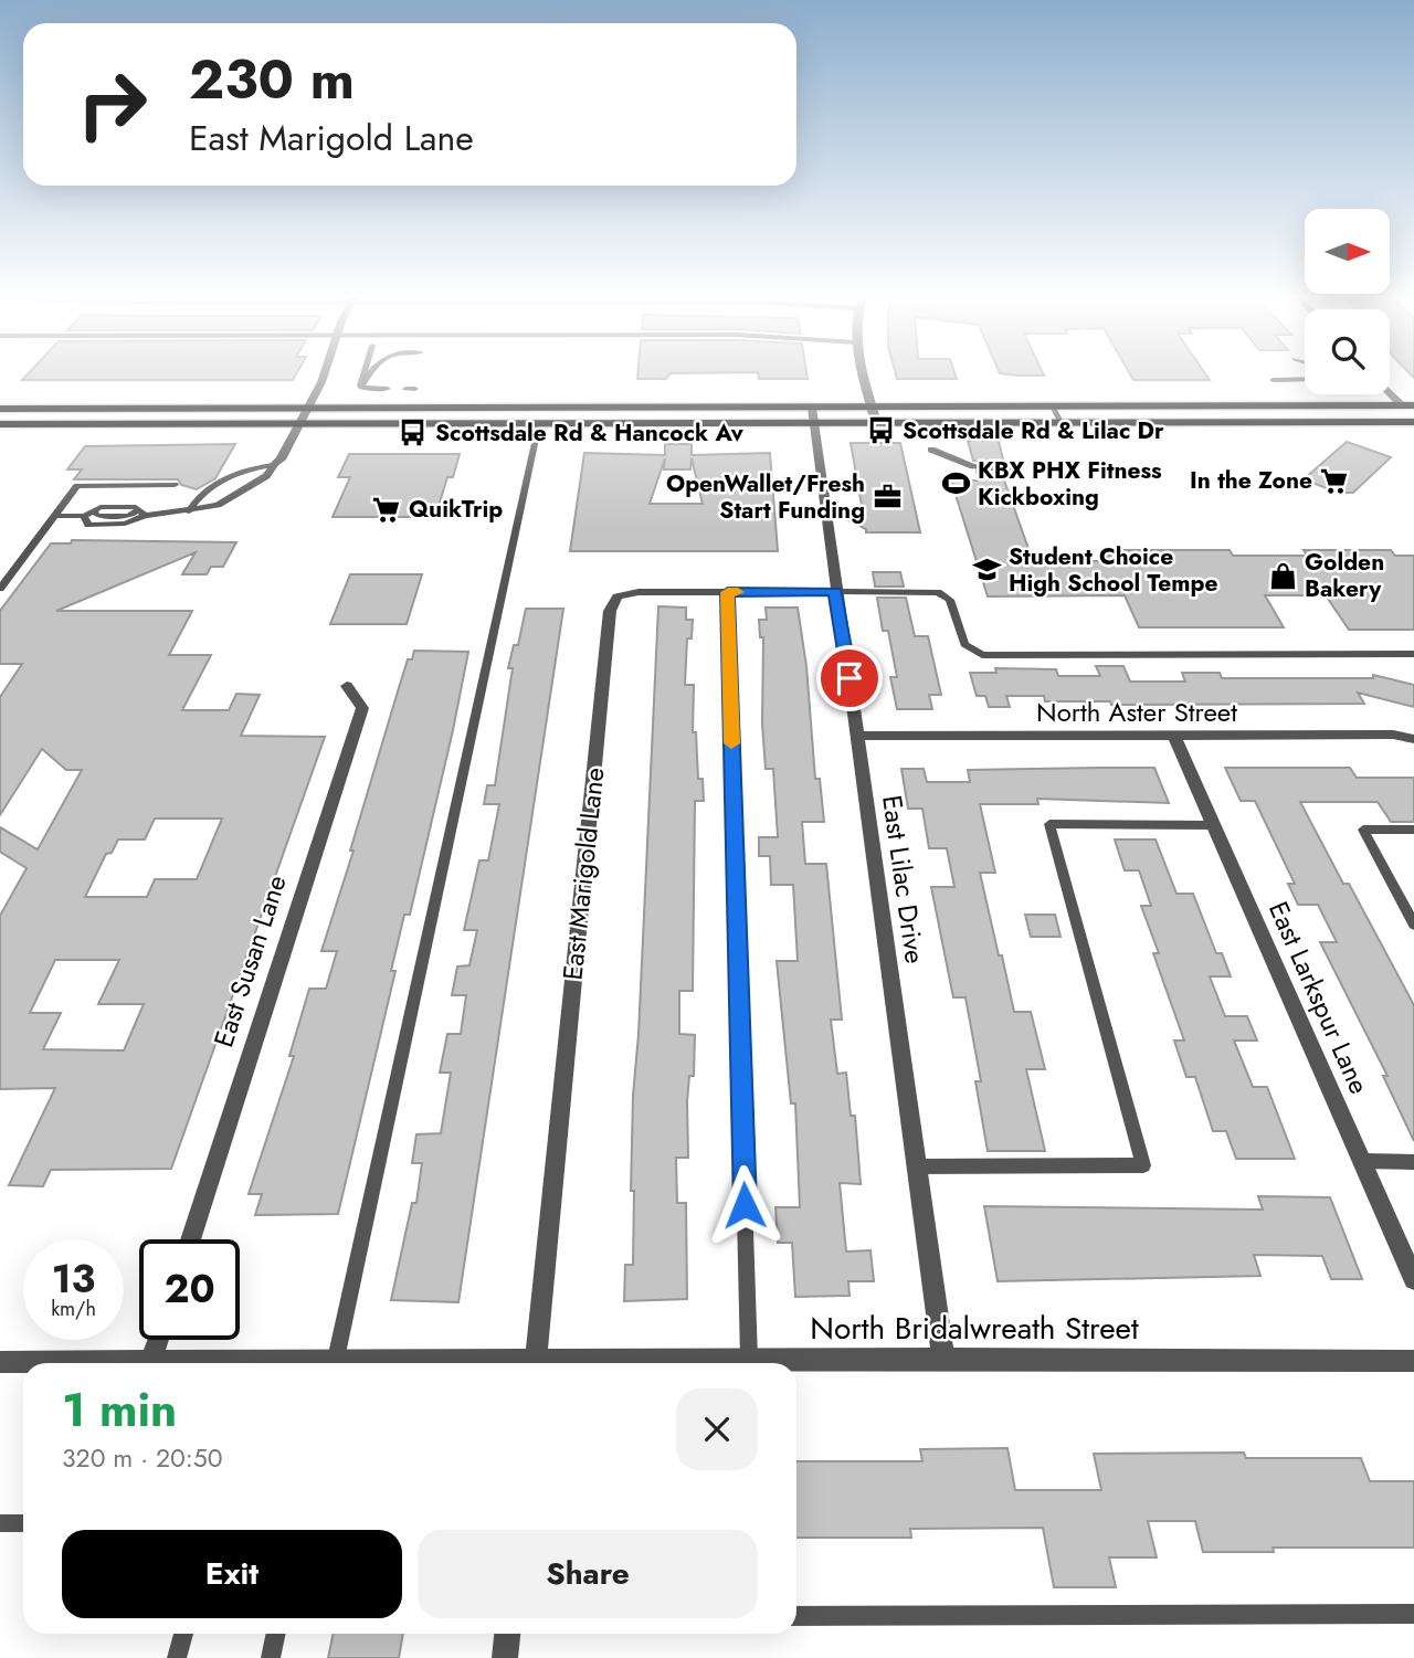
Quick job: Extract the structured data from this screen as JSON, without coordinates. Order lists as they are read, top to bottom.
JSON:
{
  "streets": {
    "street": [
      "North Aster Street",
      "East Marigold Lane",
      "East Lilac Drive",
      "East Susan Lane",
      "East Larkspur Lane",
      "North Bridalwreath Street"
    ]
  },
  "crossings": [
    ["North Aster Street", "East Lilac Drive"],
    ["North Aster Street", "East Larkspur Lane"],
    ["East Marigold Lane", "East Lilac Drive"],
    ["East Lilac Drive", "North Bridalwreath Street"]
  ],
  "places": {
    "bus stop": ["Scottsdale Rd & Lilac Dr", "Scottsdale Rd & Hancock Av"],
    "supermarket": ["In the Zone", "QuikTrip"],
    "sports": ["KBX PHX Fitness Kickboxing"],
    "office": ["OpenWallet/Fresh Start Funding"],
    "school or university": ["Student Choice High School Tempe"],
    "shop": ["Golden Bakery"]
  },
  "north": "right",
  "page": {
    "turn": ["230 m", "East Marigold Lane"],
    "speed": "13 km/h",
    "limit": "20",
    "heading": ["1 min", "320 m · 20:50"],
    "buttons": ["Exit", "Share"]
  }
}
